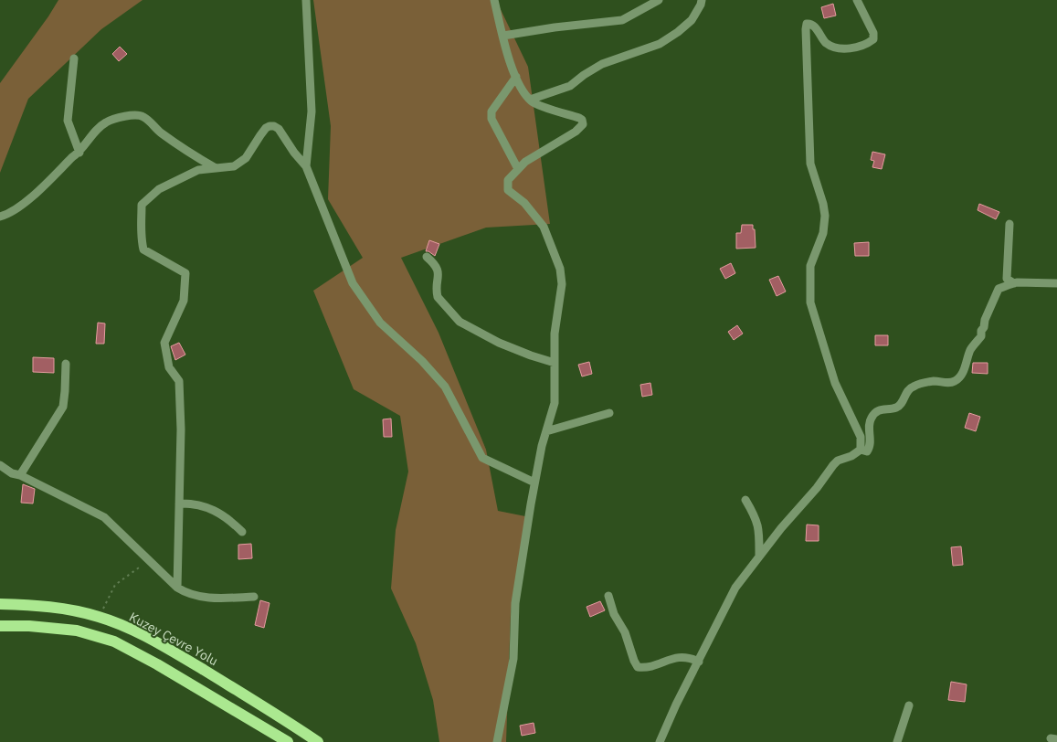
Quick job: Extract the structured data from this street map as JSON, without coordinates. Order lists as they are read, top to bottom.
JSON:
{
  "streets": {
    "main road": ["Kuzey Çevre Yolu"]
  }
}
